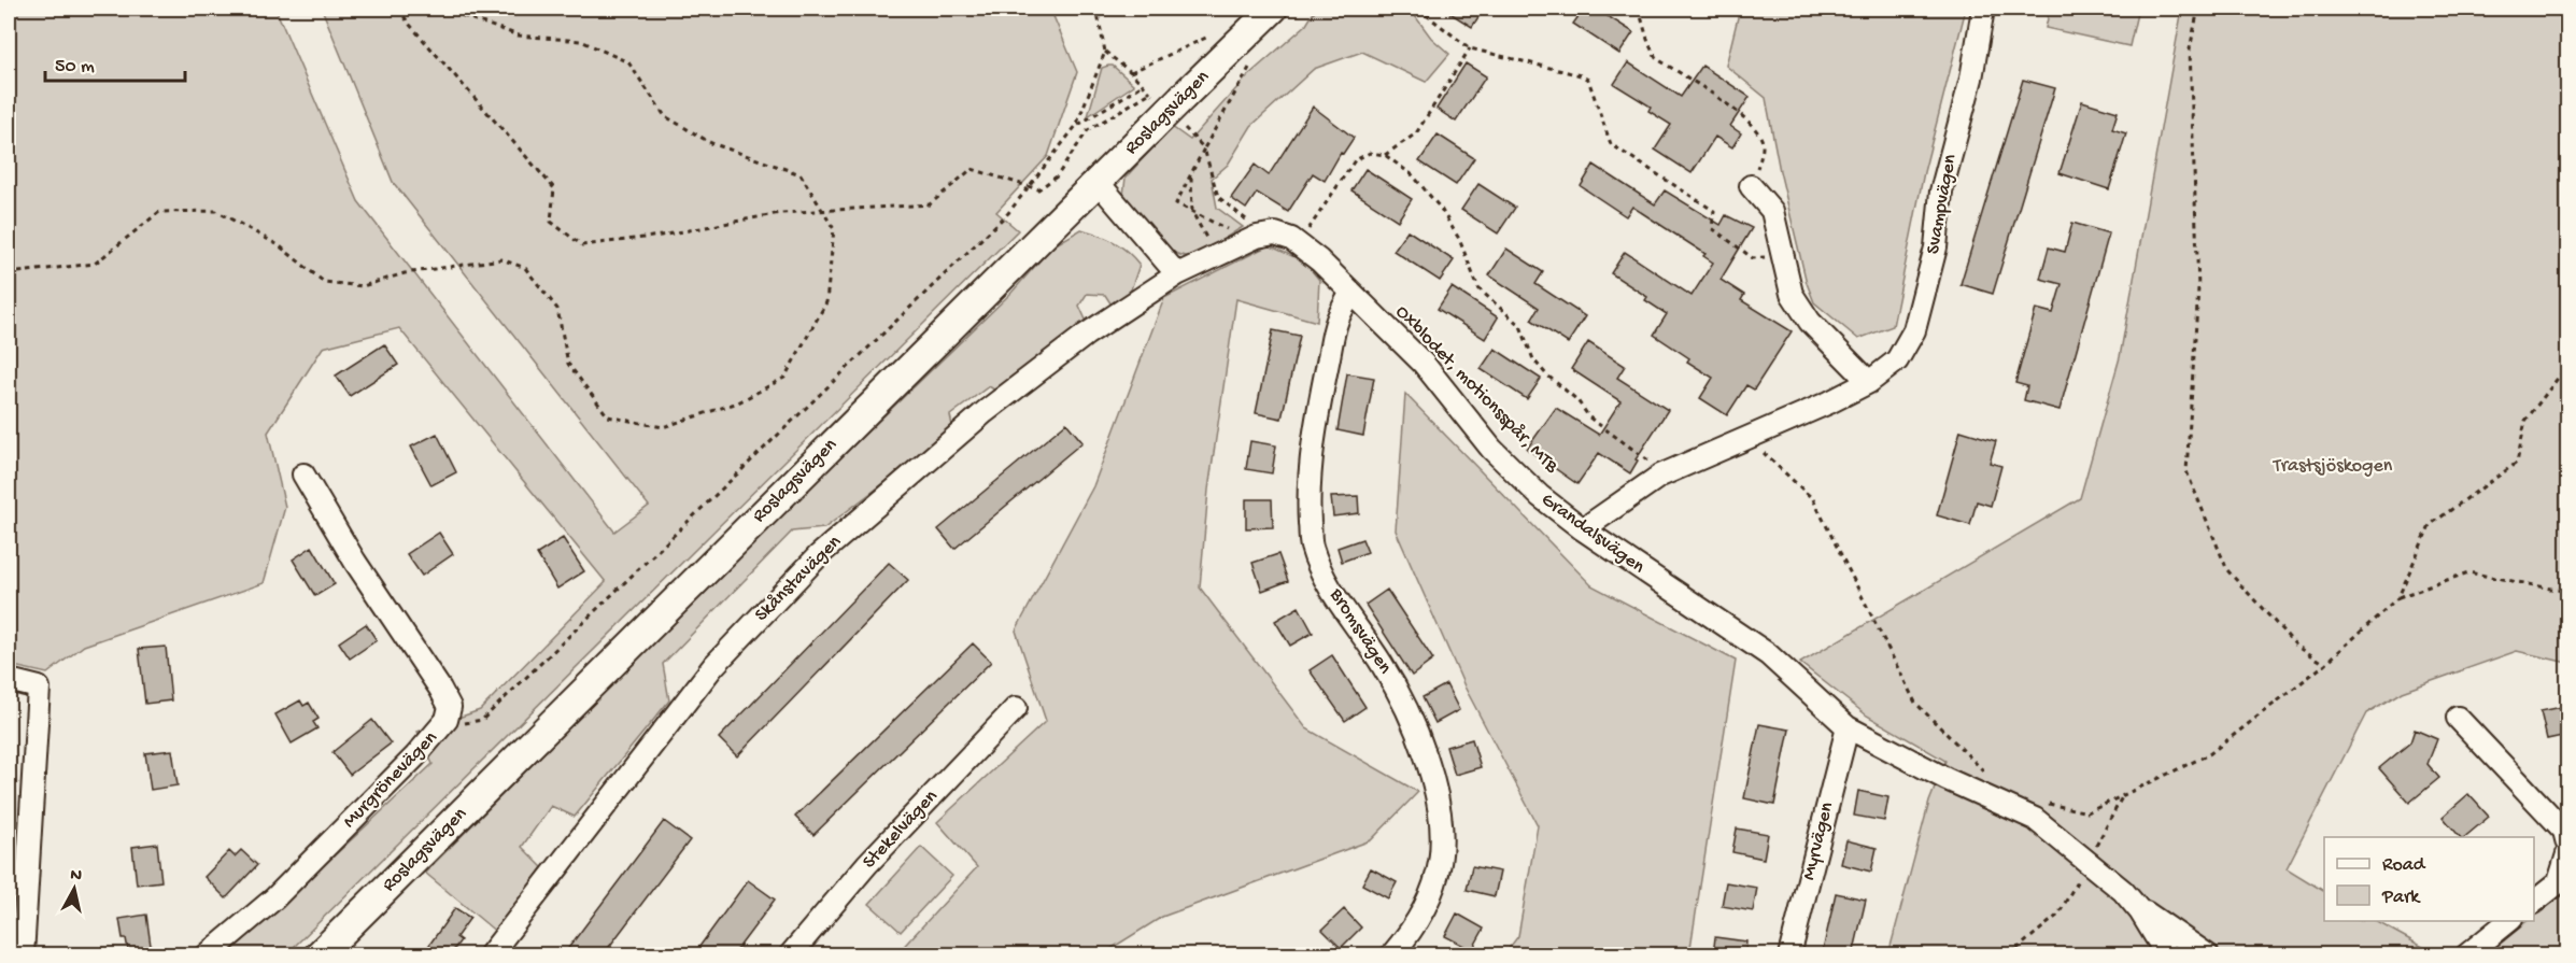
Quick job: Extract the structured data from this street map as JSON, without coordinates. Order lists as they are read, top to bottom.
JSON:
{
  "streets": {
    "main road": ["Roslagsvägen"],
    "street": [
      "Svampvägen",
      "Grandalsvägen",
      "Skånstavägen",
      "Bromsvägen",
      "Murgrönevägen",
      "Stekelvägen",
      "Myrvägen"
    ]
  },
  "crossings": [
    ["Svampvägen", "Grandalsvägen"],
    ["Grandalsvägen", "Skånstavägen"],
    ["Grandalsvägen", "Bromsvägen"],
    ["Grandalsvägen", "Myrvägen"]
  ],
  "parks": ["Trastsjöskogen"],
  "legend": ["Road", "Park"],
  "scale_bar": "50 m",
  "north": "top"
}
